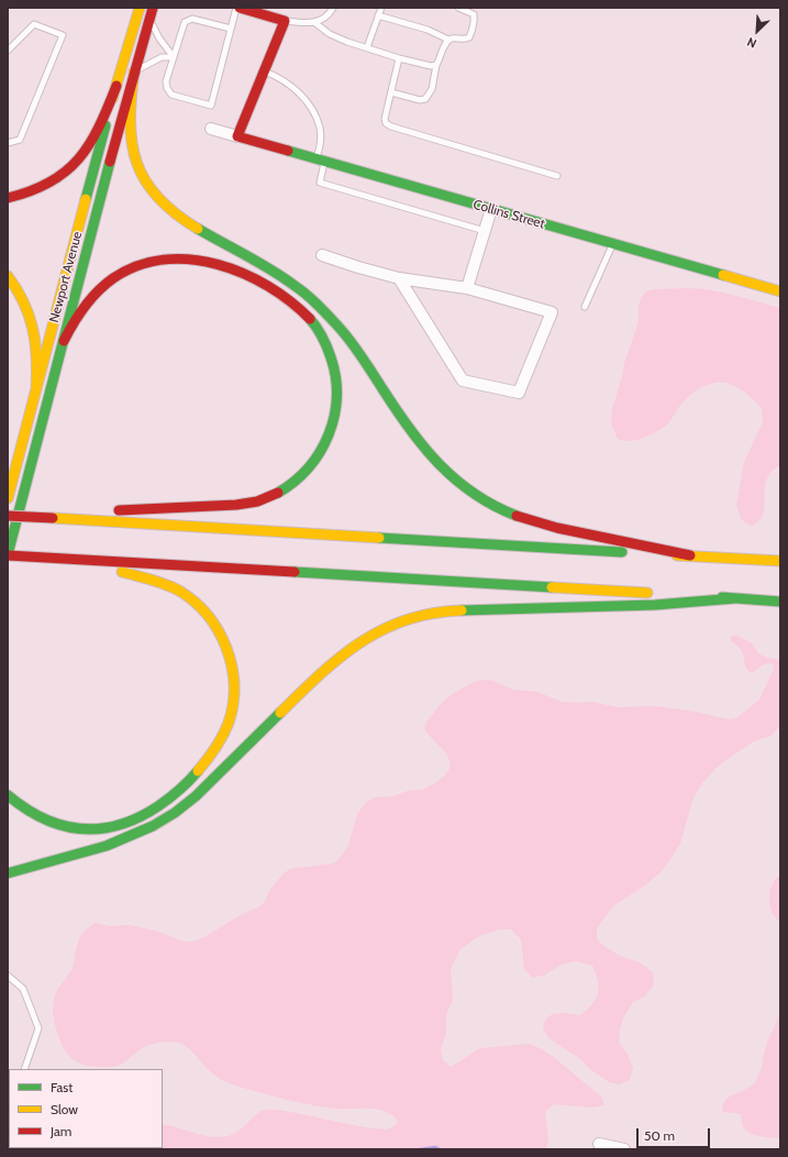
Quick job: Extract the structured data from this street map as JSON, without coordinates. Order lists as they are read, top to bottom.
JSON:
{
  "streets": {
    "main road": ["Collins Street", "Newport Avenue"]
  },
  "legend": ["Fast", "Slow", "Jam"],
  "scale_bar": "50 m",
  "north": "bottom left"
}
